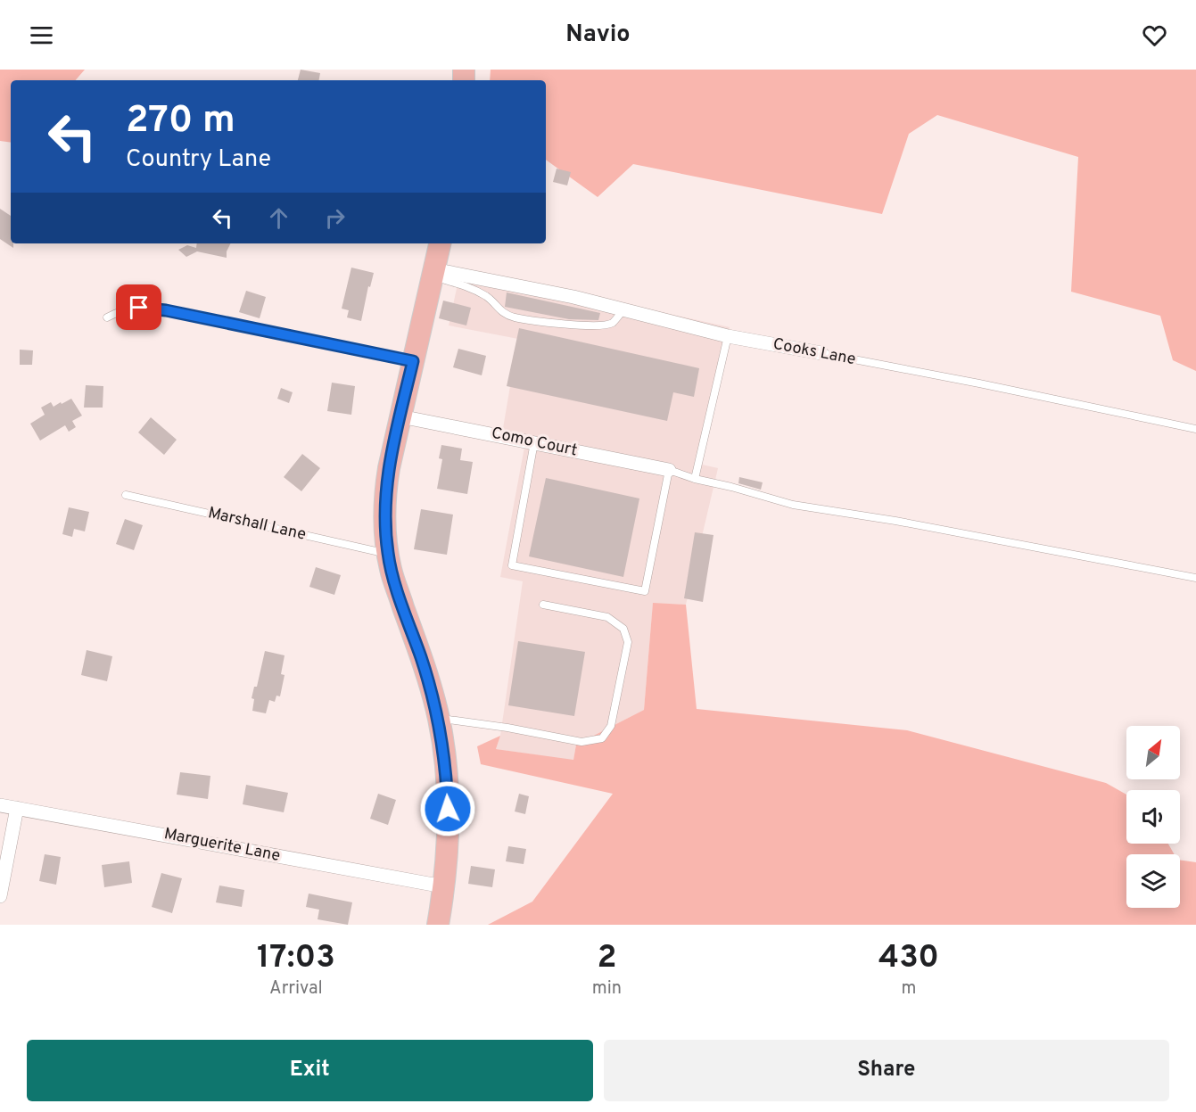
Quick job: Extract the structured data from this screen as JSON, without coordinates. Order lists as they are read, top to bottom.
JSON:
{
  "streets": {
    "street": ["Cooks Lane", "Como Court", "Marguerite Lane"],
    "lane": ["Marshall Lane"]
  },
  "north": "top right",
  "page": {
    "header": "Navio",
    "turn": ["270 m", "Country Lane"],
    "eta": [
      "17:03",
      "Arrival",
      "2",
      "min",
      "430",
      "m"
    ],
    "buttons": ["Exit", "Share"]
  }
}
